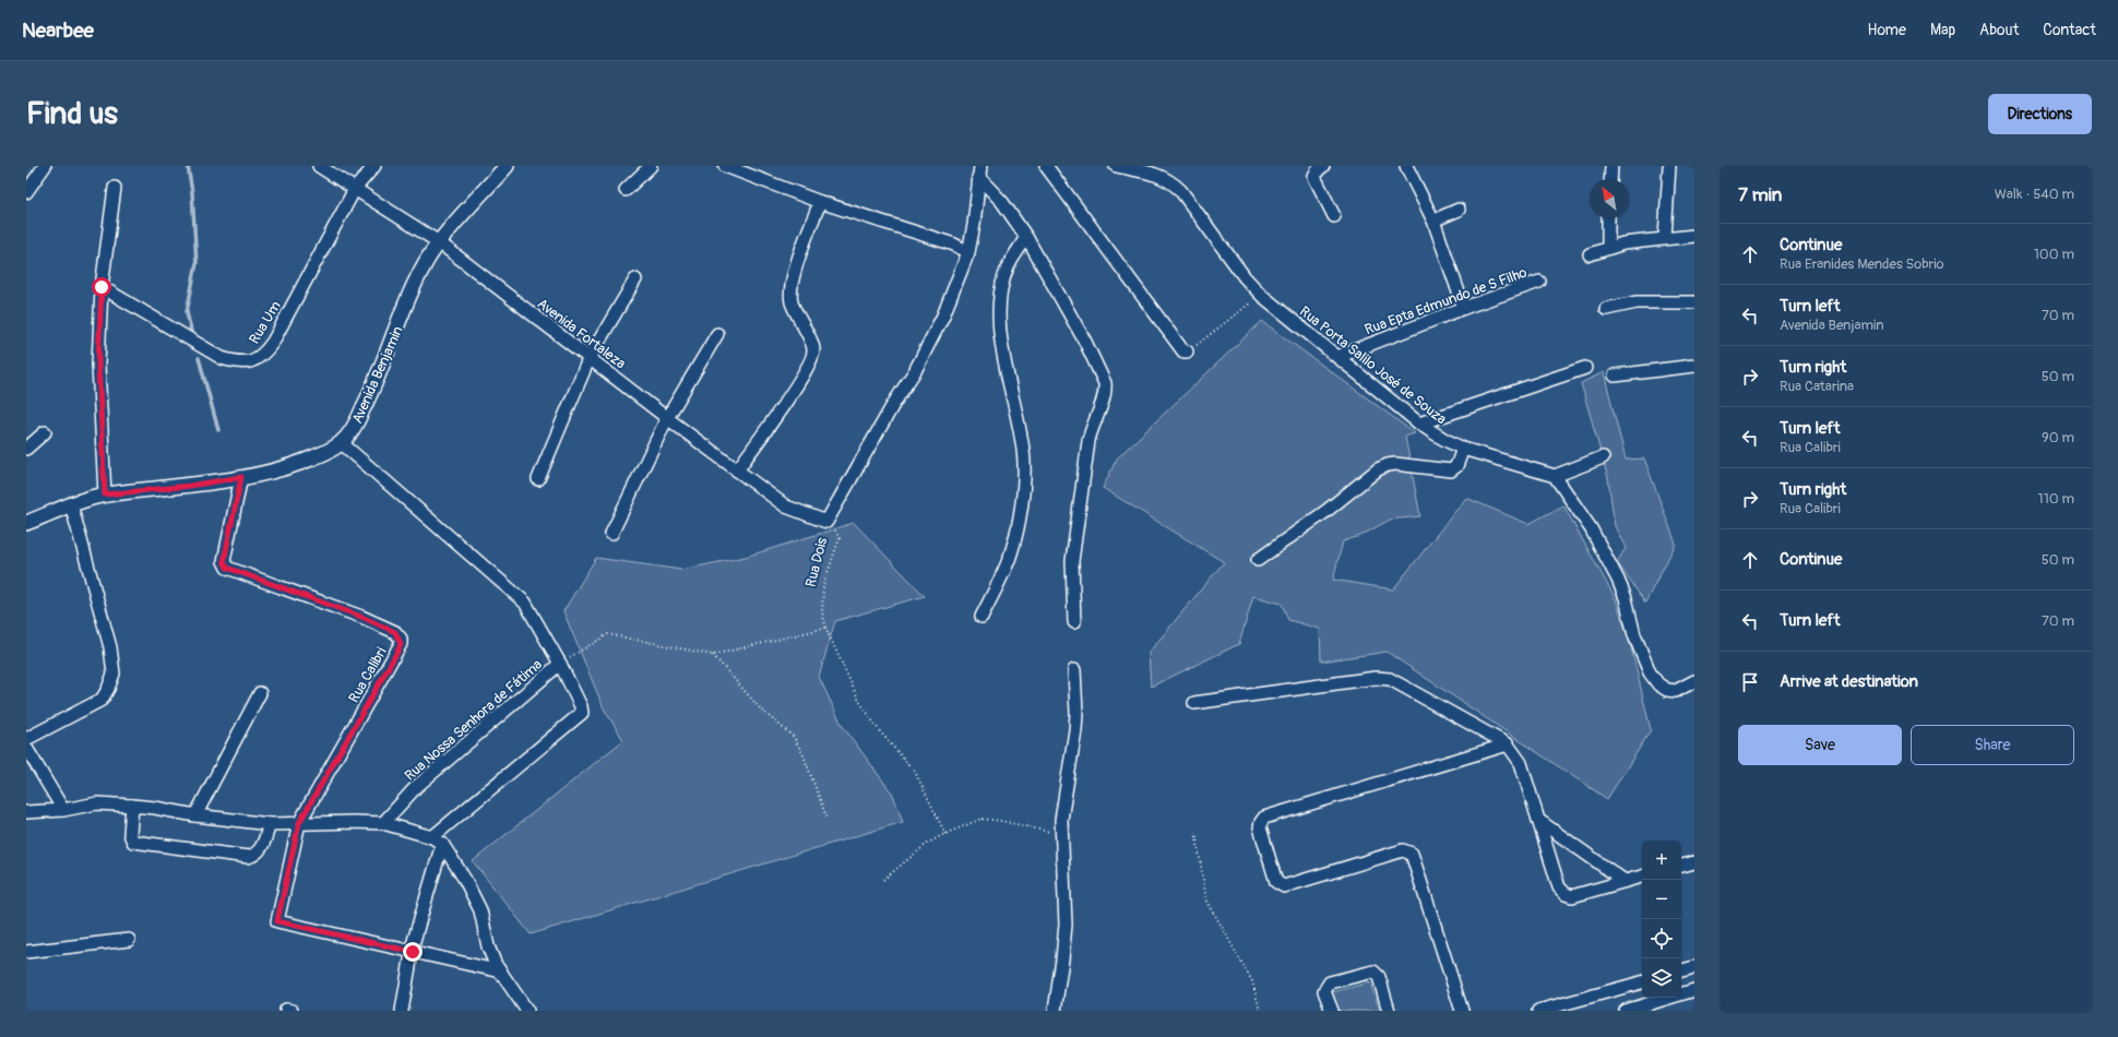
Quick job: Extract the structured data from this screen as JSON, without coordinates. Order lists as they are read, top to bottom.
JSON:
{
  "streets": {
    "street": [
      "Rua Epta Edmundo de S Filho",
      "Rua Um",
      "Avenida Fortaleza",
      "Rua Porta Salilo José de Souza",
      "Avenida Benjamin",
      "Rua Dois",
      "Rua Calibri",
      "Rua Nossa Senhora de Fátima"
    ]
  },
  "crossings": [
    ["Rua Epta Edmundo de S Filho", "Rua Porta Salilo José de Souza"],
    ["Rua Um", "Avenida Fortaleza"],
    ["Avenida Fortaleza", "Avenida Benjamin"],
    ["Avenida Fortaleza", "Rua Dois"],
    ["Avenida Benjamin", "Rua Calibri"],
    ["Avenida Benjamin", "Rua Nossa Senhora de Fátima"]
  ],
  "north": "top left",
  "page": {
    "header": "Nearbee",
    "nav": [
      "Home",
      "Map",
      "About",
      "Contact"
    ],
    "buttons": [
      "Directions",
      ["Save", "Share"]
    ],
    "title": "Find us",
    "heading": ["7 min", "Walk · 540 m"],
    "list": [
      ["Continue", "Rua Eranides Mendes Sobrio", "100 m"],
      ["Turn left", "Avenida Benjamin", "70 m"],
      ["Turn right", "Rua Catarina", "50 m"],
      ["Turn left", "Rua Calibri", "90 m"],
      ["Turn right", "Rua Calibri", "110 m"],
      ["Continue", "50 m"],
      ["Turn left", "70 m"],
      "Arrive at destination"
    ],
    "map_buttons": ["+", "−"]
  }
}
